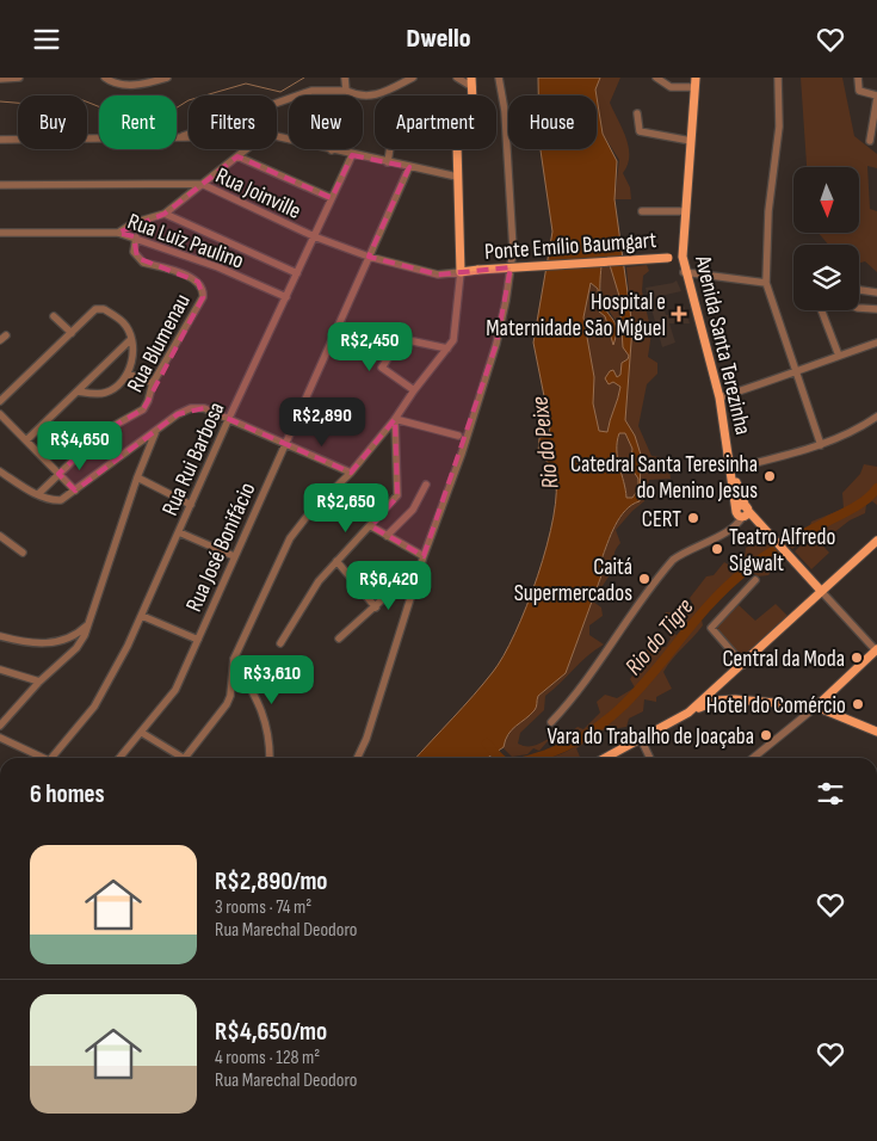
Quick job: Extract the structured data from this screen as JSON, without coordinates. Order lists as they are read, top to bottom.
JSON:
{
  "streets": {
    "main road": ["Ponte Emílio Baumgart", "Avenida Santa Terezinha"],
    "street": [
      "Rua Joinville",
      "Rua Luiz Paulino",
      "Rua Blumenau",
      "Rua Rui Barbosa",
      "Rua José Bonifácio"
    ]
  },
  "crossings": [
    ["Rua Joinville", "Ponte Emílio Baumgart"],
    ["Rua Joinville", "Rua Rui Barbosa"],
    ["Rua Joinville", "Rua José Bonifácio"],
    ["Rua Luiz Paulino", "Rua Blumenau"],
    ["Rua Luiz Paulino", "Rua Rui Barbosa"],
    ["Ponte Emílio Baumgart", "Avenida Santa Terezinha"]
  ],
  "water": ["Rio do Peixe", "Rio do Tigre"],
  "places": {
    "health": ["Hospital e Maternidade São Miguel"],
    "other": [
      "Catedral Santa Teresinha do Menino Jesus",
      "CERT",
      "Teatro Alfredo Sigwalt",
      "Caitá Supermercados",
      "Central da Moda",
      "Hotel do Comércio",
      "Vara do Trabalho de Joaçaba"
    ]
  },
  "north": "bottom",
  "page": {
    "header": "Dwello",
    "chip": [
      "Buy",
      "Rent",
      "Filters",
      "New",
      "Apartment",
      "House"
    ],
    "price": [
      "R$2,450",
      "R$2,890",
      "R$4,650",
      "R$2,650",
      "R$6,420",
      "R$3,610"
    ],
    "heading": "6 homes",
    "list": [
      {
        "name": "R$2,890/mo",
        "note": "3 rooms · 74 m² · Rua Marechal Deodoro"
      },
      {
        "name": "R$4,650/mo",
        "note": "4 rooms · 128 m² · Rua Marechal Deodoro"
      }
    ]
  }
}
